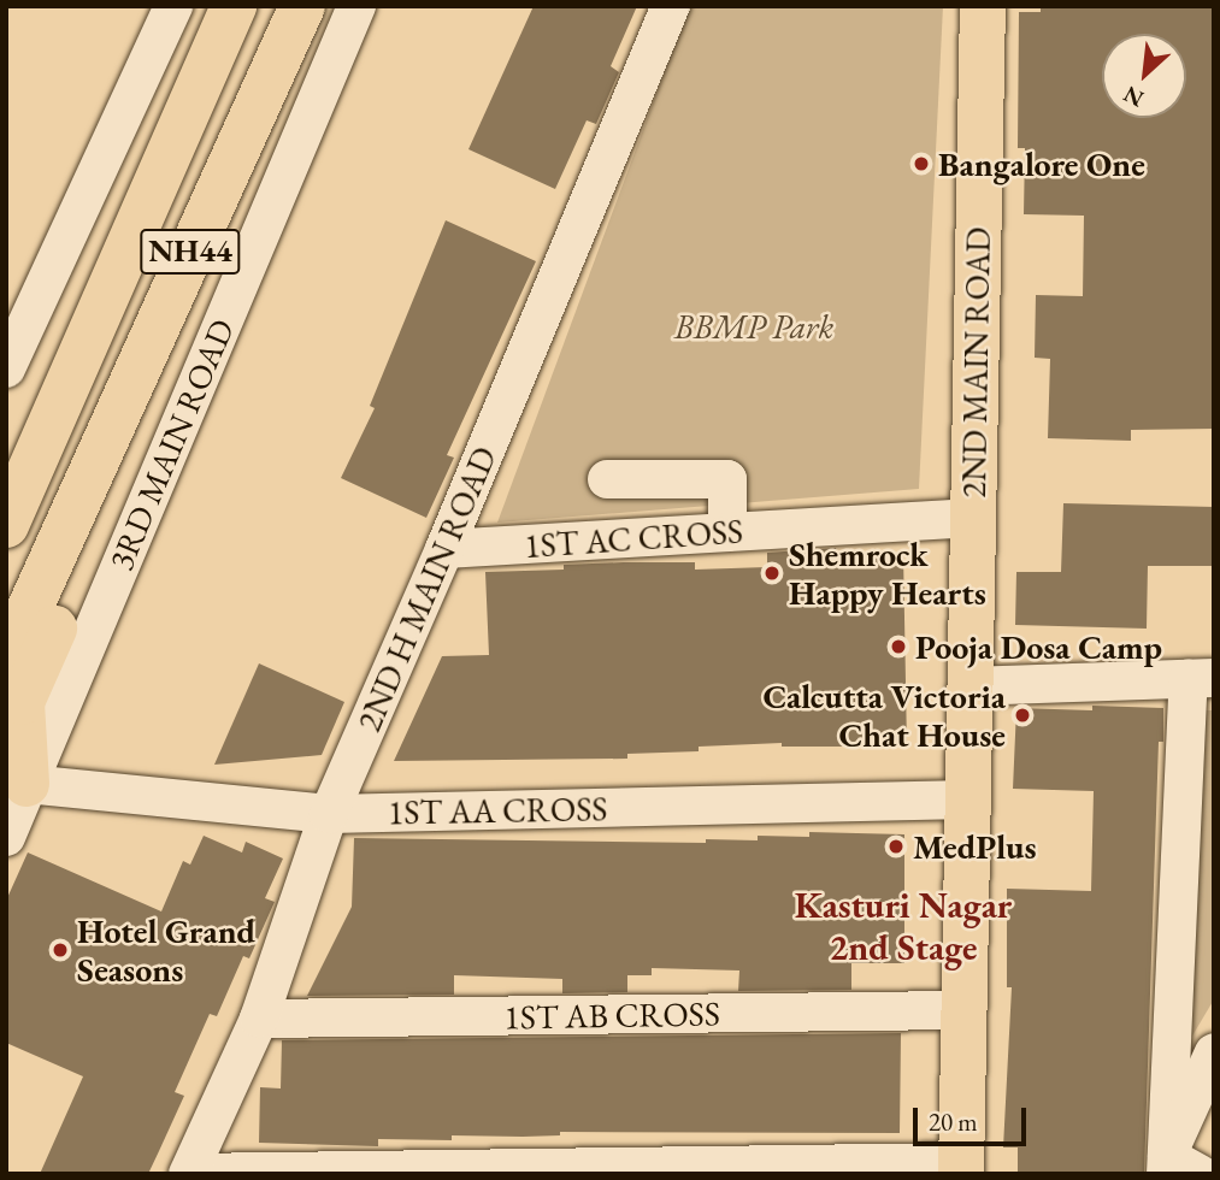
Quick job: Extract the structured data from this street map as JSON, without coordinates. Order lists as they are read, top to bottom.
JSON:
{
  "streets": {
    "main road": ["NH44", "2ND MAIN ROAD"],
    "street": [
      "3RD MAIN ROAD",
      "1ST AC CROSS",
      "2ND H MAIN ROAD",
      "1ST AA CROSS",
      "1ST AB CROSS"
    ]
  },
  "crossings": [
    ["2ND MAIN ROAD", "1ST AC CROSS"],
    ["2ND MAIN ROAD", "1ST AA CROSS"],
    ["2ND MAIN ROAD", "1ST AB CROSS"],
    ["3RD MAIN ROAD", "1ST AA CROSS"],
    ["1ST AC CROSS", "2ND H MAIN ROAD"],
    ["2ND H MAIN ROAD", "1ST AA CROSS"],
    ["2ND H MAIN ROAD", "1ST AB CROSS"]
  ],
  "districts": ["Kasturi Nagar 2nd Stage"],
  "parks": ["BBMP Park"],
  "places": [
    "Bangalore One",
    "Shemrock Happy Hearts",
    "Pooja Dosa Camp",
    "Calcutta Victoria Chat House",
    "MedPlus",
    "Hotel Grand Seasons"
  ],
  "scale_bar": "20 m",
  "north": "bottom left"
}
